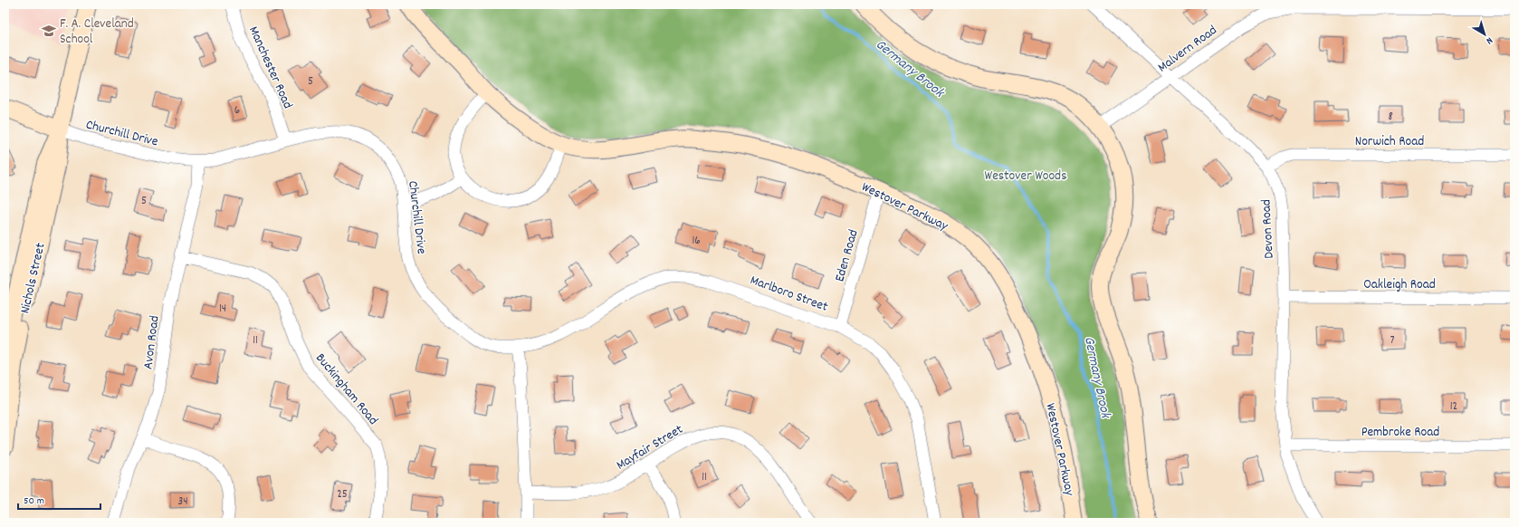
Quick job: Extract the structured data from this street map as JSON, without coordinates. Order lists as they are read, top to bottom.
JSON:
{
  "streets": {
    "street": [
      "Malvern Road",
      "Manchester Road",
      "Churchill Drive",
      "Norwich Road",
      "Westover Parkway",
      "Devon Road",
      "Eden Road",
      "Nichols Street",
      "Oakleigh Road",
      "Marlboro Street",
      "Avon Road",
      "Buckingham Road",
      "Pembroke Road",
      "Mayfair Street"
    ]
  },
  "crossings": [
    ["Malvern Road", "Devon Road"],
    ["Manchester Road", "Churchill Drive"],
    ["Churchill Drive", "Nichols Street"],
    ["Churchill Drive", "Marlboro Street"],
    ["Churchill Drive", "Avon Road"],
    ["Norwich Road", "Devon Road"],
    ["Westover Parkway", "Eden Road"],
    ["Devon Road", "Oakleigh Road"],
    ["Devon Road", "Pembroke Road"],
    ["Eden Road", "Marlboro Street"],
    ["Avon Road", "Buckingham Road"]
  ],
  "water": ["Germany Brook"],
  "parks": ["Westover Woods"],
  "places": {
    "school or university": ["F. A. Cleveland School"]
  },
  "house_numbers": [
    "5",
    "6",
    "8",
    "5",
    "16",
    "14",
    "11",
    "7",
    "12",
    "11",
    "25",
    "34"
  ],
  "scale_bar": "50 m",
  "north": "bottom right"
}
